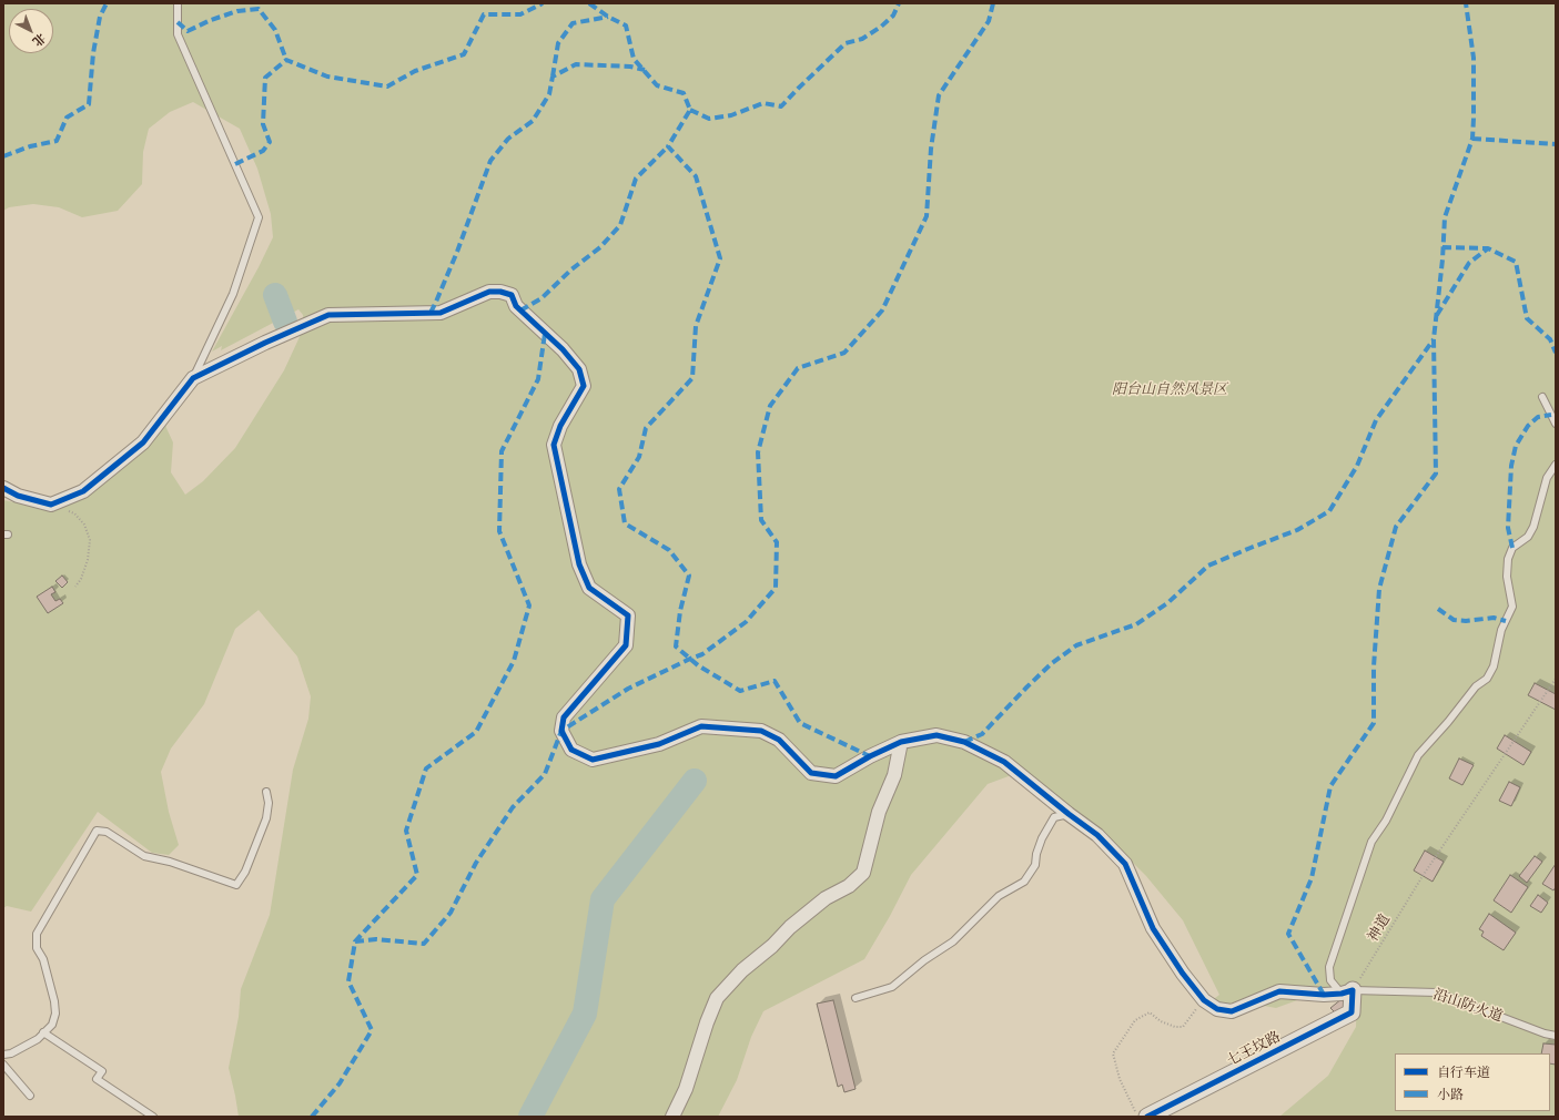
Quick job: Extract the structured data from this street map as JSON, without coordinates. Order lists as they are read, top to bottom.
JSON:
{
  "streets": {
    "street": ["七王坟路"],
    "lane": ["沿山防火道"],
    "path": ["神道"]
  },
  "crossings": [
    ["神道", "沿山防火道"],
    ["神道", "七王坟路"],
    ["沿山防火道", "七王坟路"]
  ],
  "parks": ["阳台山自然风景区"],
  "legend": ["自行车道", "小路"],
  "north": "bottom right"
}
